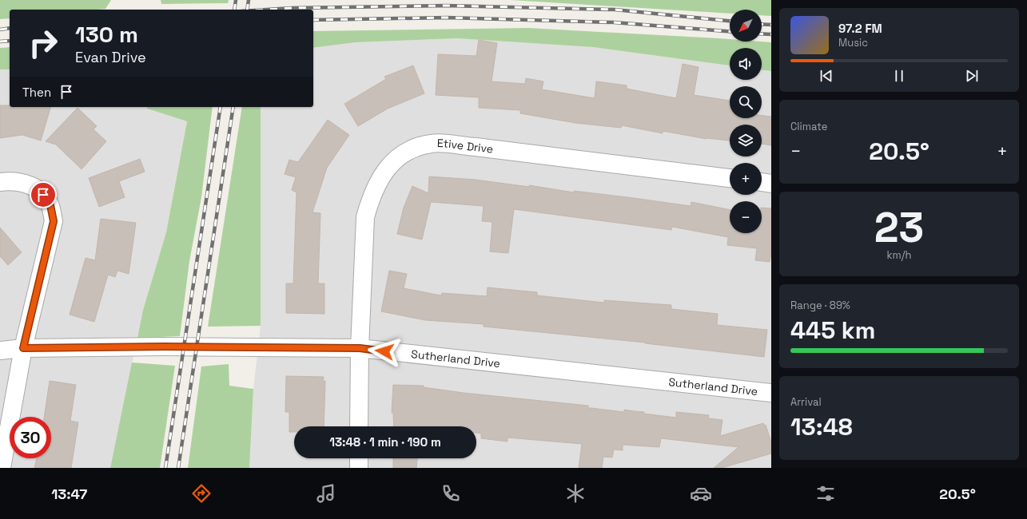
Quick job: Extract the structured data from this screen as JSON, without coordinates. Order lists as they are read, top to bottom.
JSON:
{
  "streets": {
    "street": ["Etive Drive", "Sutherland Drive"]
  },
  "crossings": [
    ["Etive Drive", "Sutherland Drive"]
  ],
  "north": "bottom left",
  "page": {
    "map_buttons": ["+", "−"],
    "turn": ["130 m", "Evan Drive"],
    "song": ["97.2 FM", "Music"],
    "then": "Then",
    "tile": [
      "Climate",
      ["23", "km/h"],
      ["Range · 89%", "445 km"],
      ["Arrival", "13:48"]
    ],
    "heat": ["−", "20.5°", "+"],
    "limit": "30",
    "trip": "13:48 · 1 min · 190 m",
    "tabs": ["13:47", "20.5°"]
  }
}
